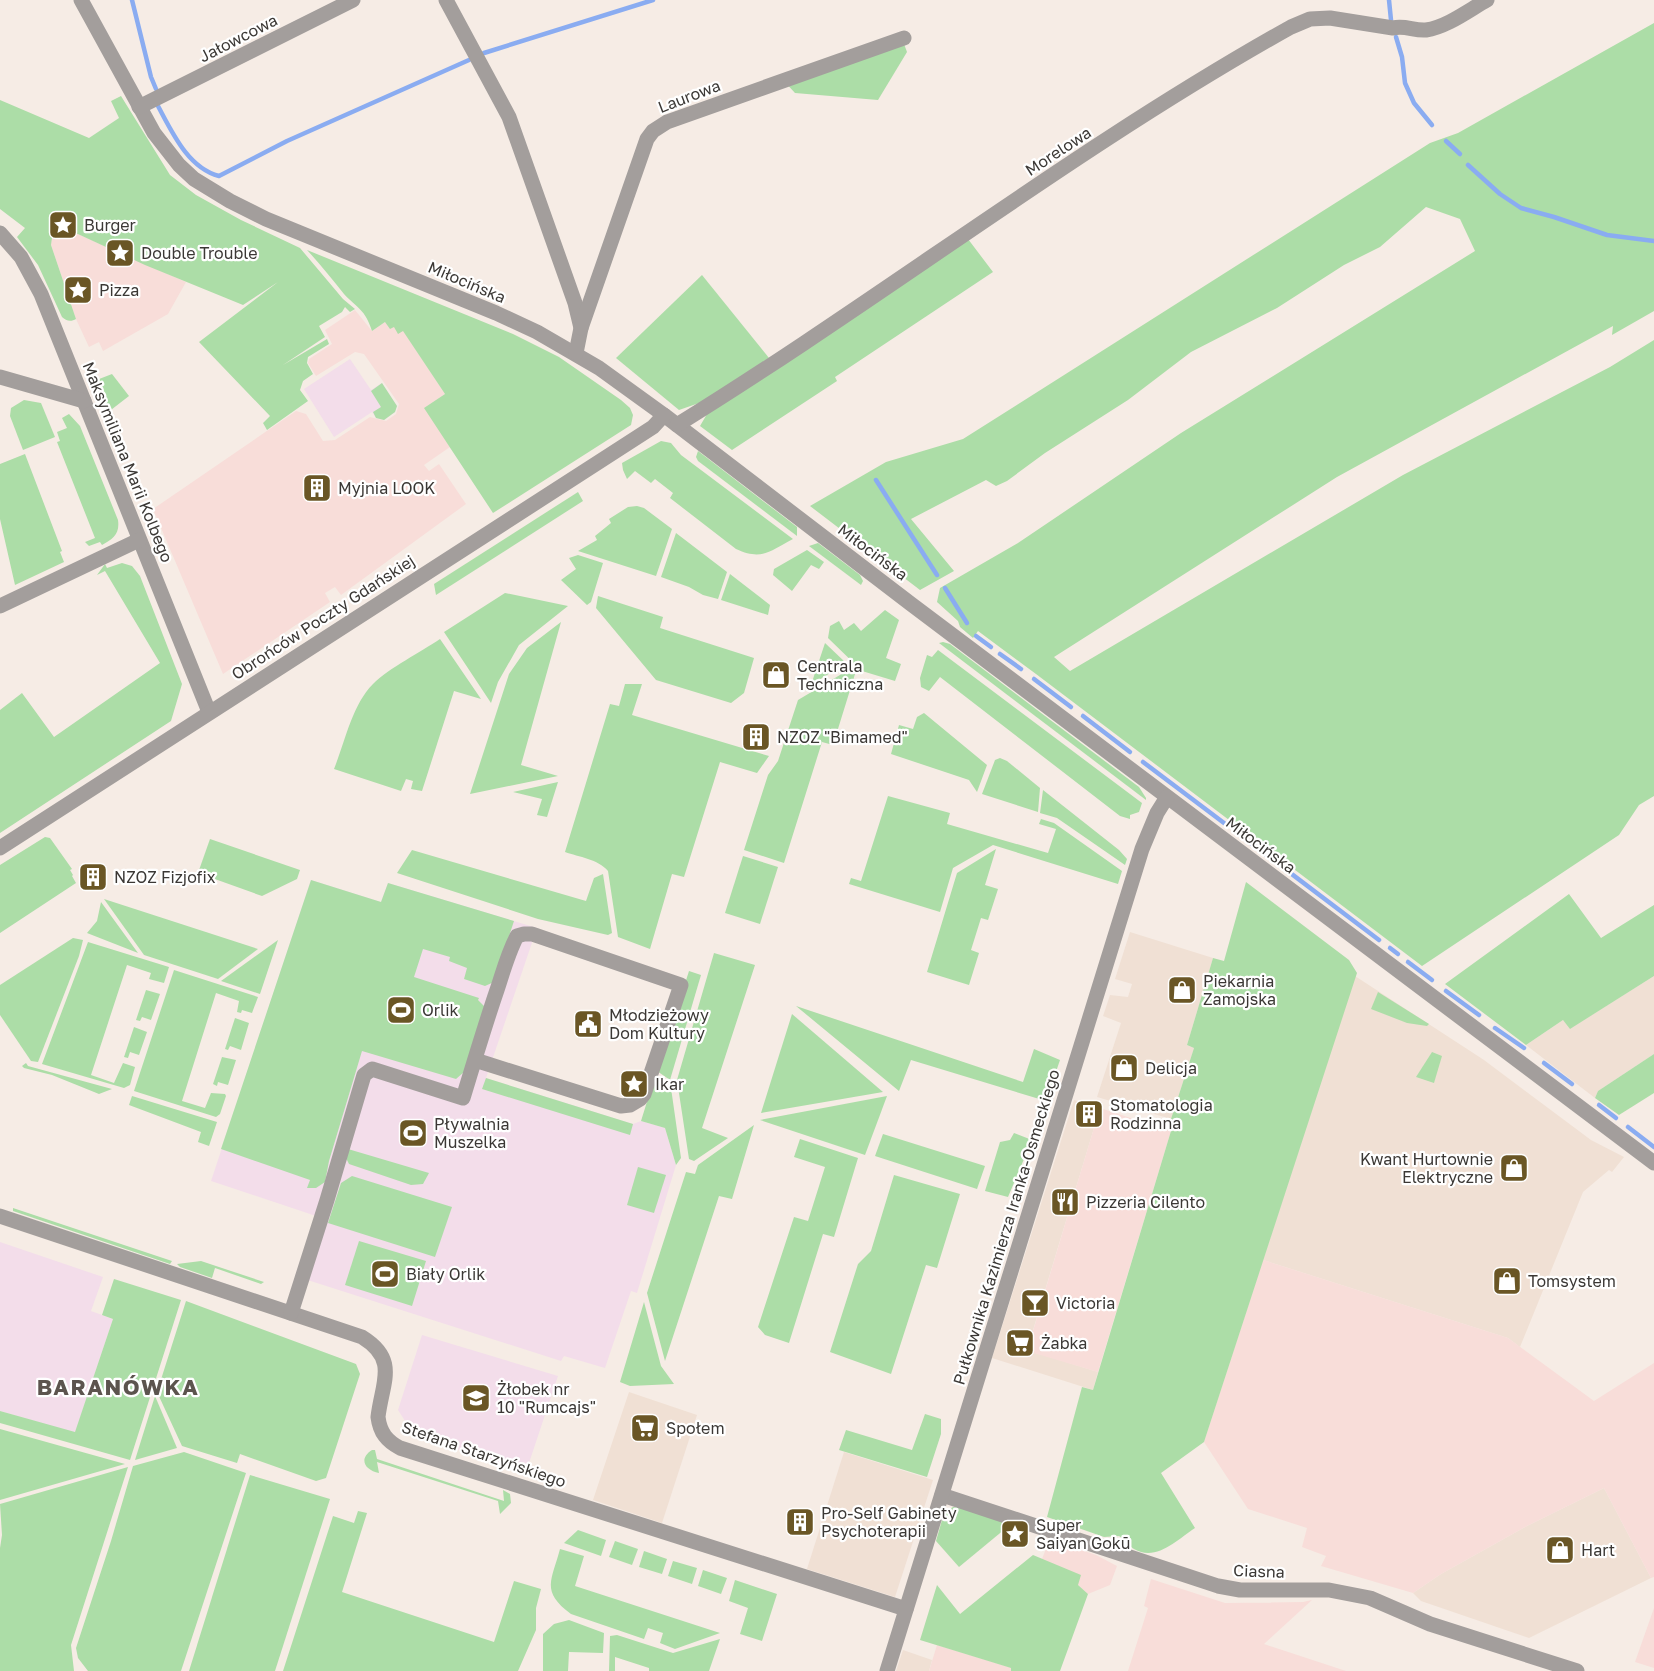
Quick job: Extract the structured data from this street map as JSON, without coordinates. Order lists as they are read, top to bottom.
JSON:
{
  "streets": {
    "street": [
      "Jałowcowa",
      "Laurowa",
      "Morelowa",
      "Miłocińska",
      "Maksymiliana Marii Kolbego",
      "Obrońców Poczty Gdańskiej",
      "Pułkownika Kazimierza Iranka-Osmeckiego",
      "Stefana Starzyńskiego",
      "Ciasna"
    ]
  },
  "crossings": [
    ["Jałowcowa", "Miłocińska"],
    ["Laurowa", "Miłocińska"],
    ["Morelowa", "Miłocińska"],
    ["Miłocińska", "Obrońców Poczty Gdańskiej"],
    ["Miłocińska", "Pułkownika Kazimierza Iranka-Osmeckiego"],
    ["Maksymiliana Marii Kolbego", "Obrońców Poczty Gdańskiej"],
    ["Pułkownika Kazimierza Iranka-Osmeckiego", "Stefana Starzyńskiego"],
    ["Pułkownika Kazimierza Iranka-Osmeckiego", "Ciasna"]
  ],
  "districts": ["BARANÓWKA"],
  "places": {
    "place": [
      "Burger",
      "Double Trouble",
      "Pizza",
      "Ikar",
      "Super Saiyan Gokū"
    ],
    "building": [
      "Myjnia LOOK",
      "NZOZ \"Bimamed\"",
      "NZOZ Fizjofix",
      "Stomatologia Rodzinna",
      "Pro-Self Gabinety Psychoterapii"
    ],
    "shop": [
      "Centrala Techniczna",
      "Piekarnia Zamojska",
      "Delicja",
      "Kwant Hurtownie Elektryczne",
      "Tomsystem",
      "Hart"
    ],
    "sports": ["Orlik", "Pływalnia Muszelka", "Biały Orlik"],
    "public building": ["Młodzieżowy Dom Kultury"],
    "restaurant": ["Pizzeria Cilento"],
    "bar": ["Victoria"],
    "supermarket": ["Żabka", "Społem"],
    "school or university": ["Żłobek nr 10 \"Rumcajs\""]
  }
}
